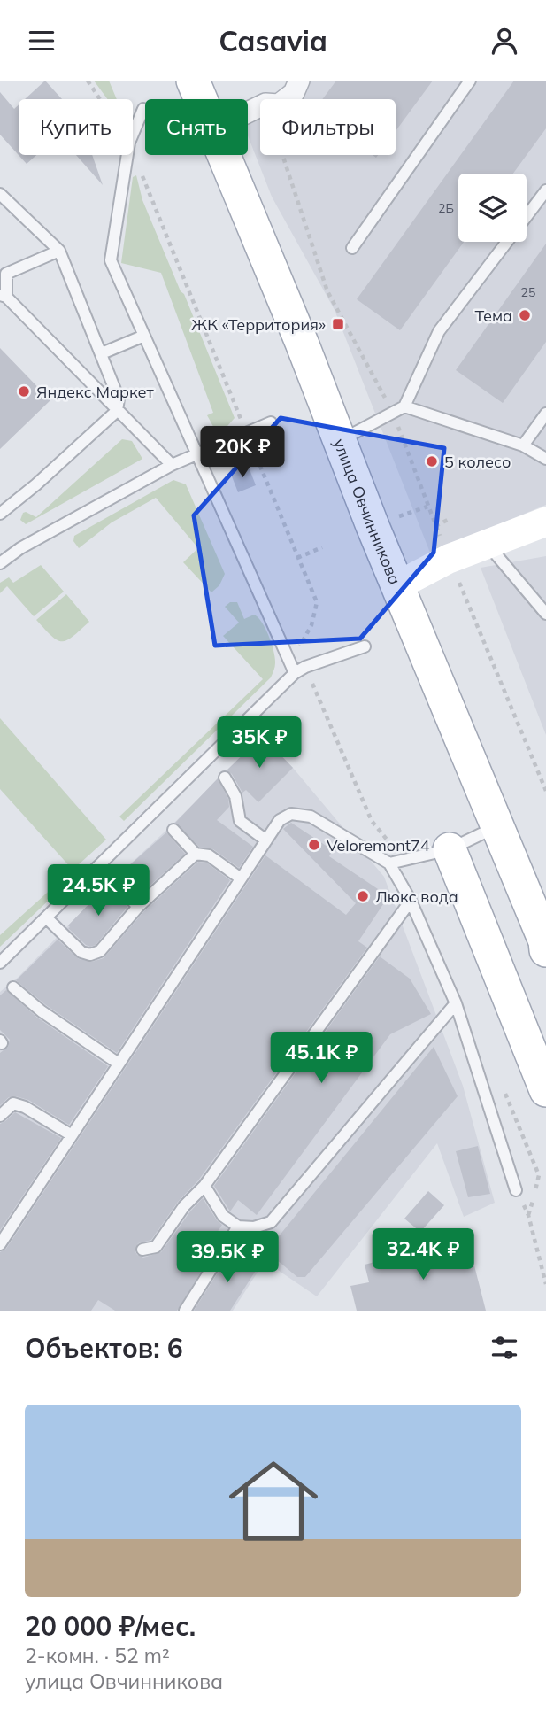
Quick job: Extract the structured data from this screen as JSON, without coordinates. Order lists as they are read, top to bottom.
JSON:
{
  "streets": {
    "main road": ["улица Овчинникова"]
  },
  "places": {
    "other": [
      "Тема",
      "Яндекс Маркет",
      "5 колесо",
      "Veloremont74",
      "Люкс вода"
    ],
    "transit": ["ЖК «Территория»"]
  },
  "house_numbers": ["2Б", "25"],
  "page": {
    "header": "Casavia",
    "chip": ["Купить", "Снять", "Фильтры"],
    "price": [
      "20K ₽",
      "35K ₽",
      "24.5K ₽",
      "45.1K ₽",
      "32.4K ₽",
      "39.5K ₽"
    ],
    "heading": "Объектов: 6",
    "list": [
      {
        "name": "20 000 ₽/мес.",
        "note": "2-комн. · 52 m² · улица Овчинникова"
      }
    ]
  }
}
